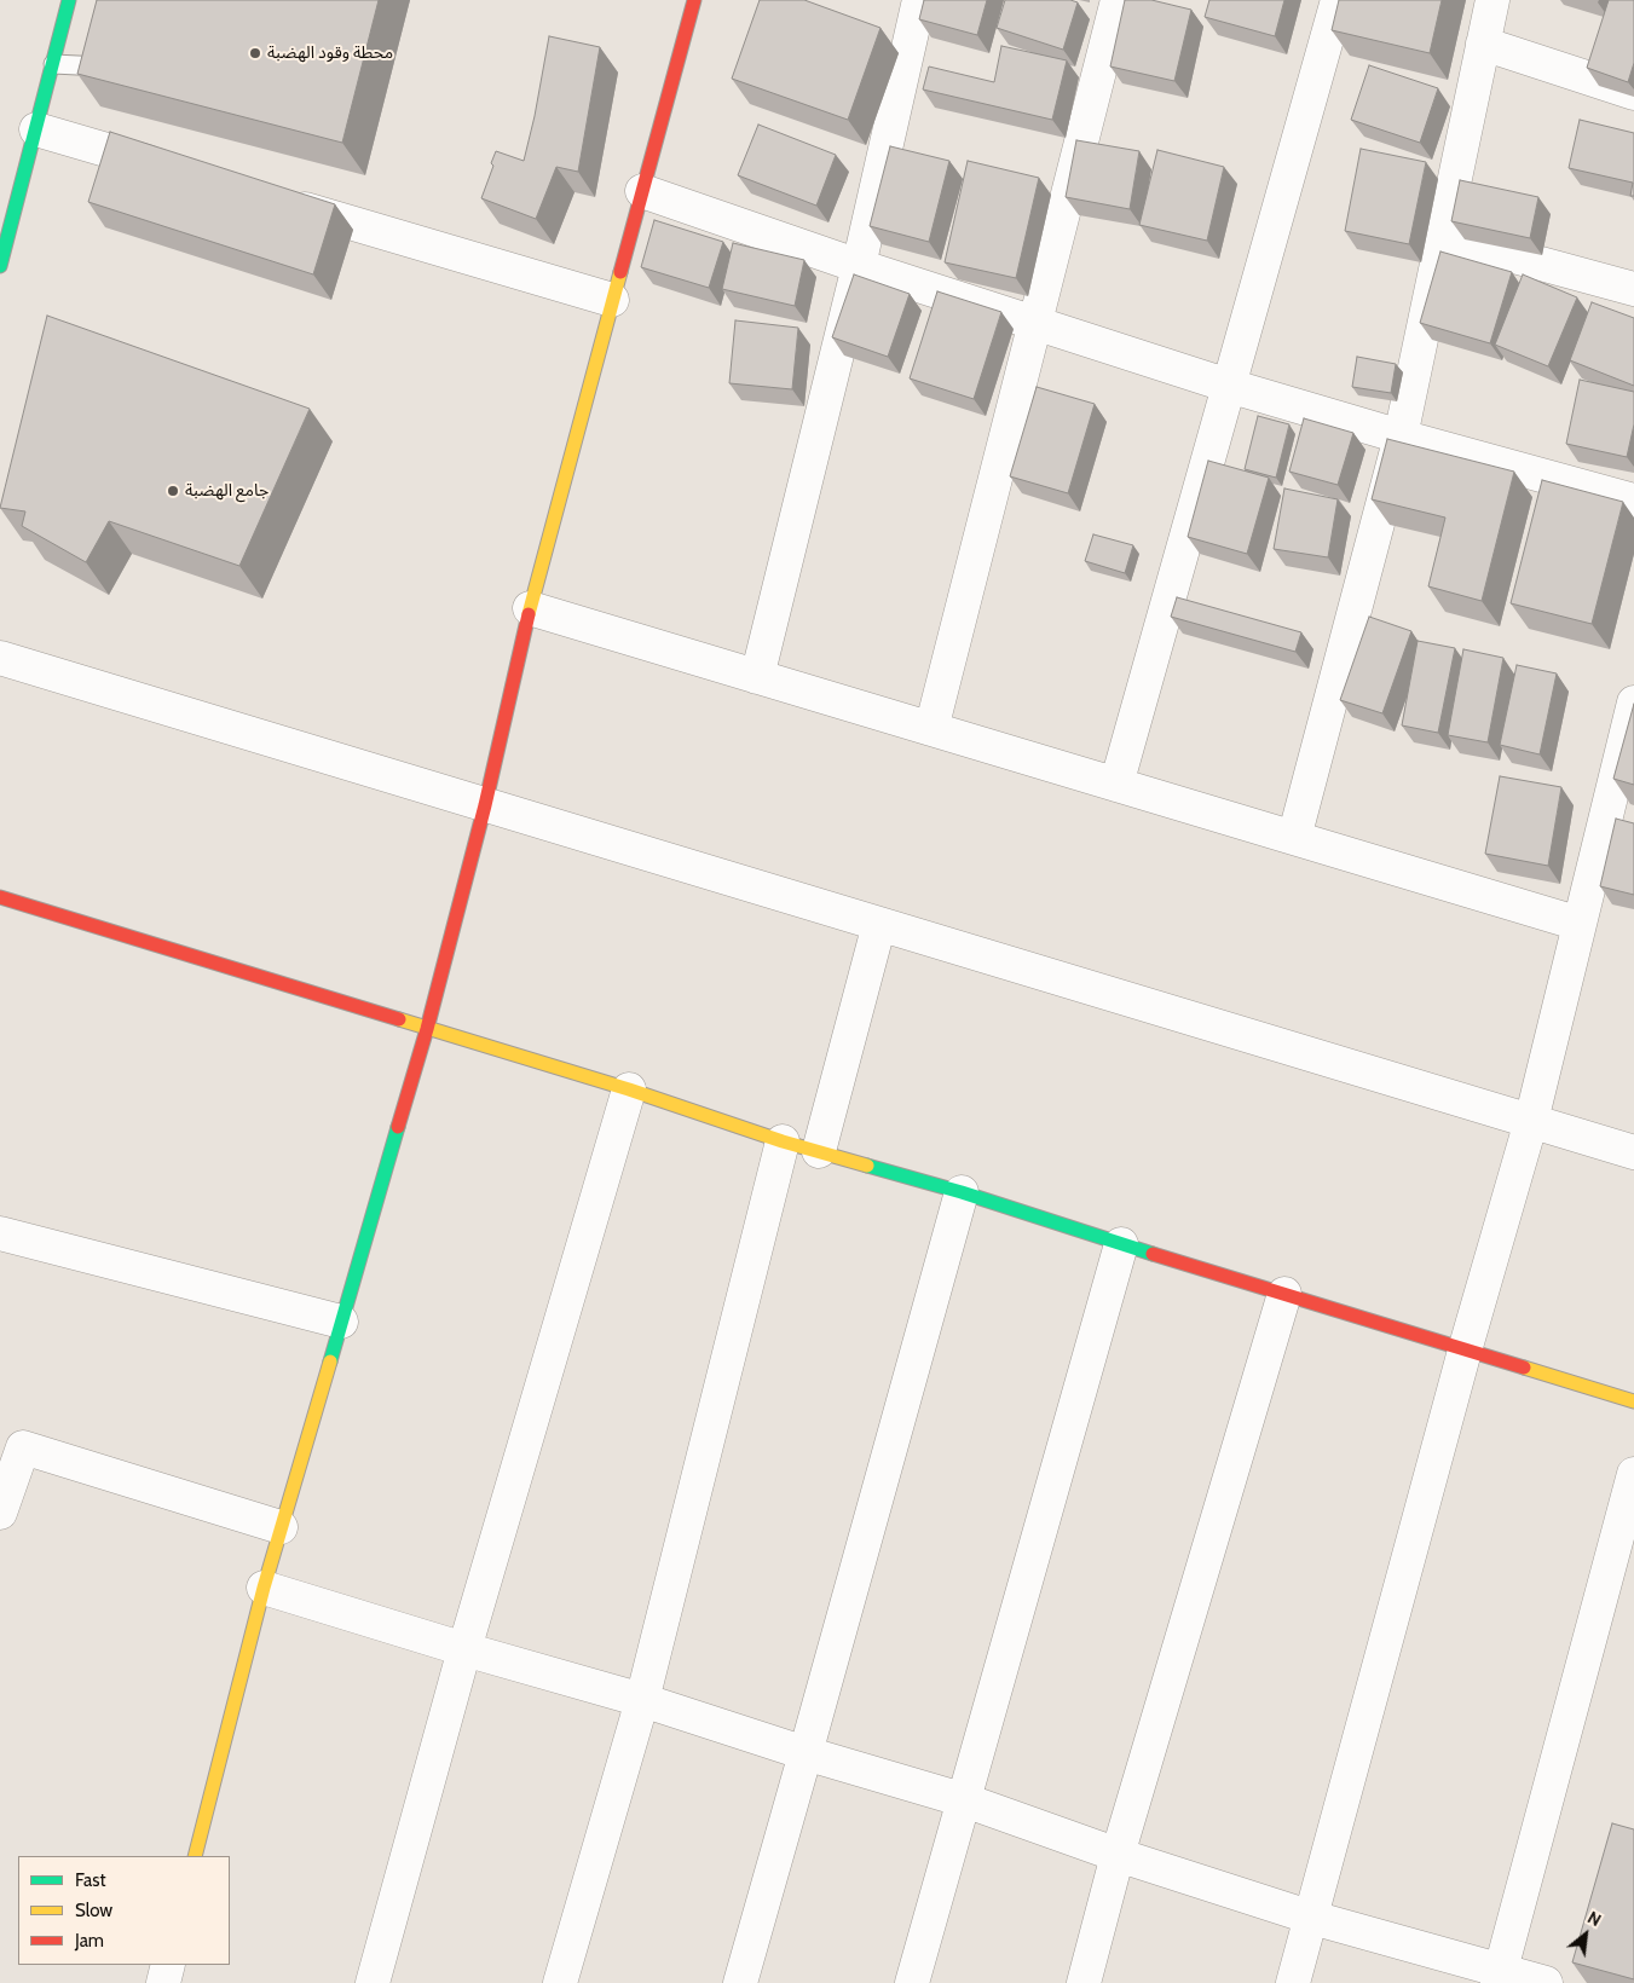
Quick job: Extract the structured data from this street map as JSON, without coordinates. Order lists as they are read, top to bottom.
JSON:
{
  "places": ["محطة وقود الهضبة", "جامع الهضبة"],
  "legend": ["Fast", "Slow", "Jam"],
  "north": "top right"
}
